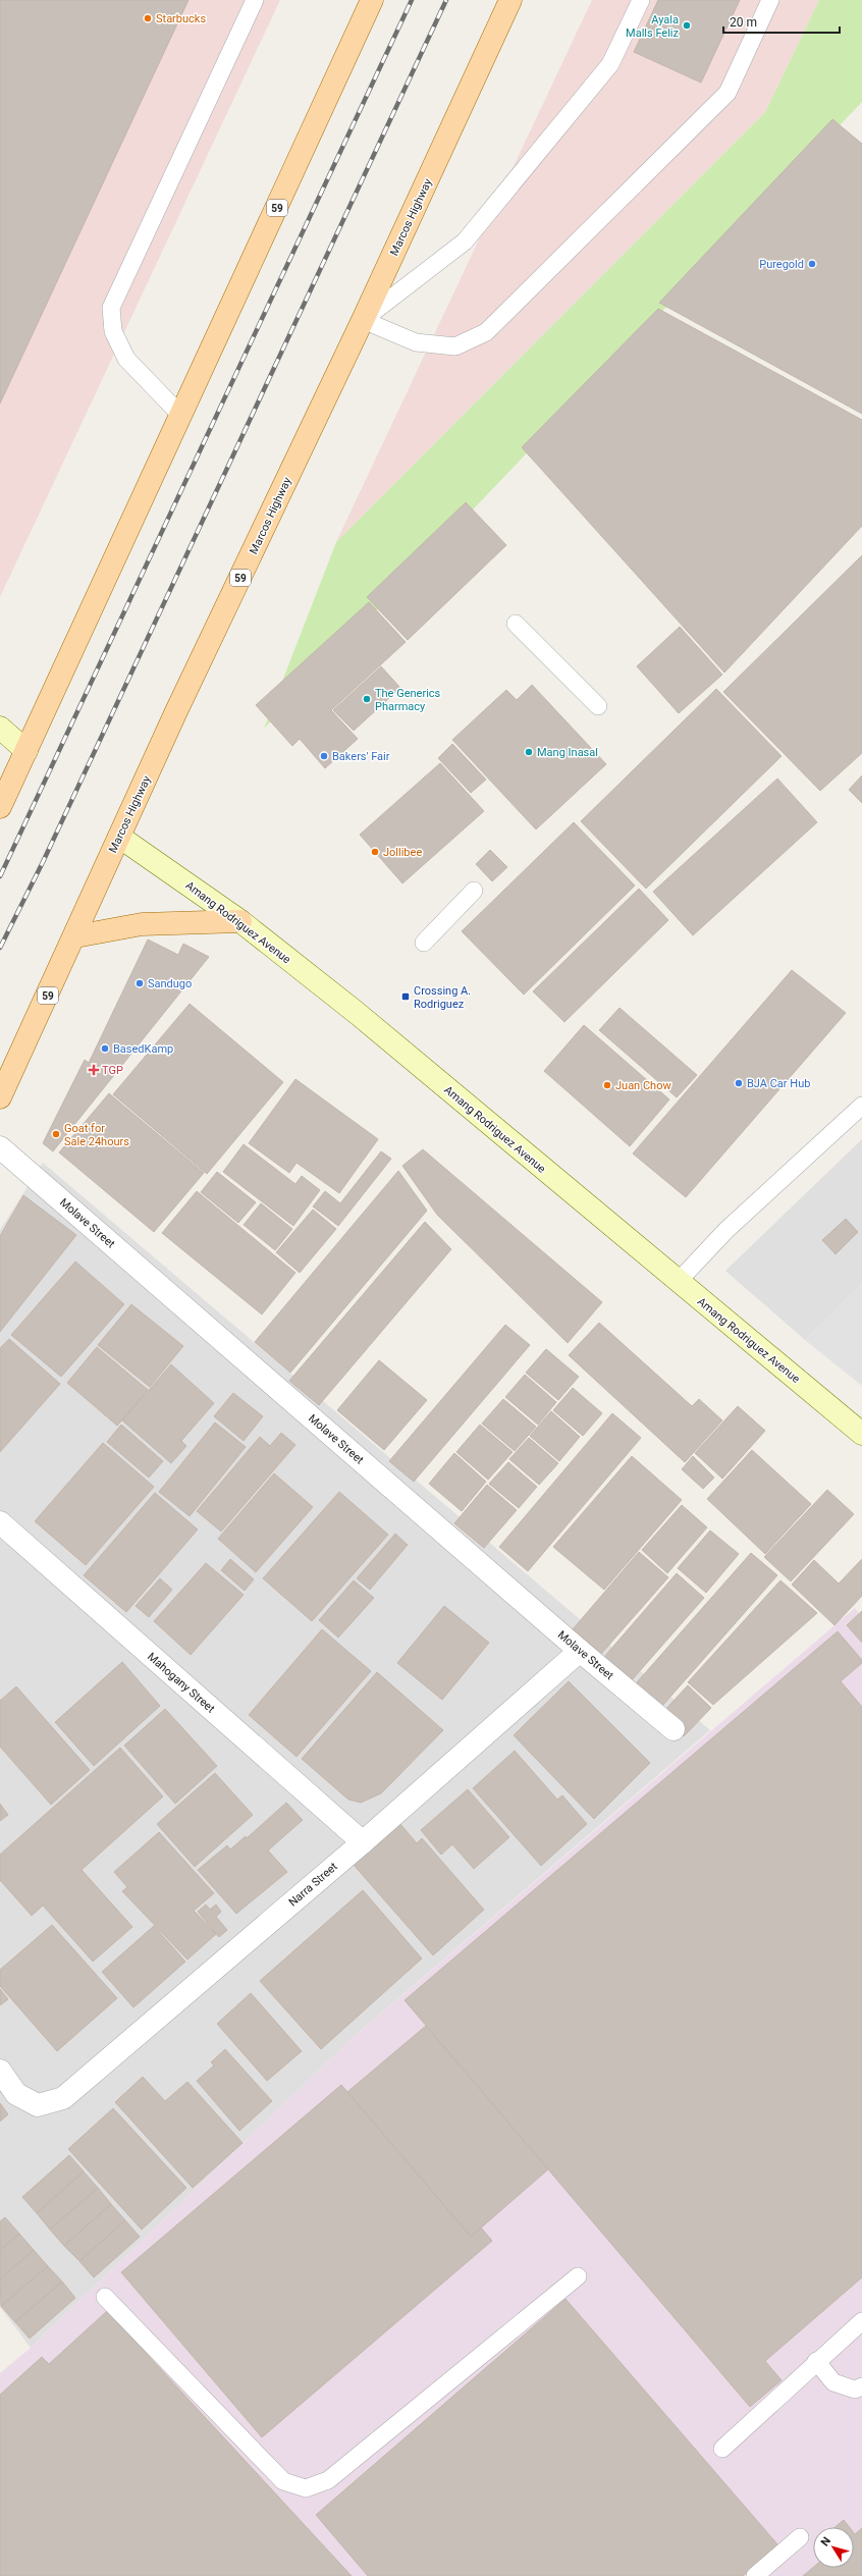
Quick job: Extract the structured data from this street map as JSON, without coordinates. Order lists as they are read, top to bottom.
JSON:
{
  "streets": {
    "main road": ["59", "Marcos Highway", "Amang Rodriguez Avenue"],
    "street": ["Molave Street", "Mahogany Street", "Narra Street"]
  },
  "crossings": [
    ["Marcos Highway", "Amang Rodriguez Avenue"],
    ["Molave Street", "Narra Street"],
    ["Mahogany Street", "Narra Street"]
  ],
  "places": {
    "other": [
      "Starbucks",
      "Ayala Malls Feliz",
      "Puregold",
      "The Generics Pharmacy",
      "Mang Inasal",
      "Bakers' Fair",
      "Jollibee",
      "Sandugo",
      "BasedKamp",
      "BJA Car Hub",
      "Juan Chow",
      "Goat for Sale 24hours"
    ],
    "transit": ["Crossing A. Rodriguez"],
    "health": ["TGP"]
  },
  "scale_bar": "20 m",
  "north": "top left"
}
